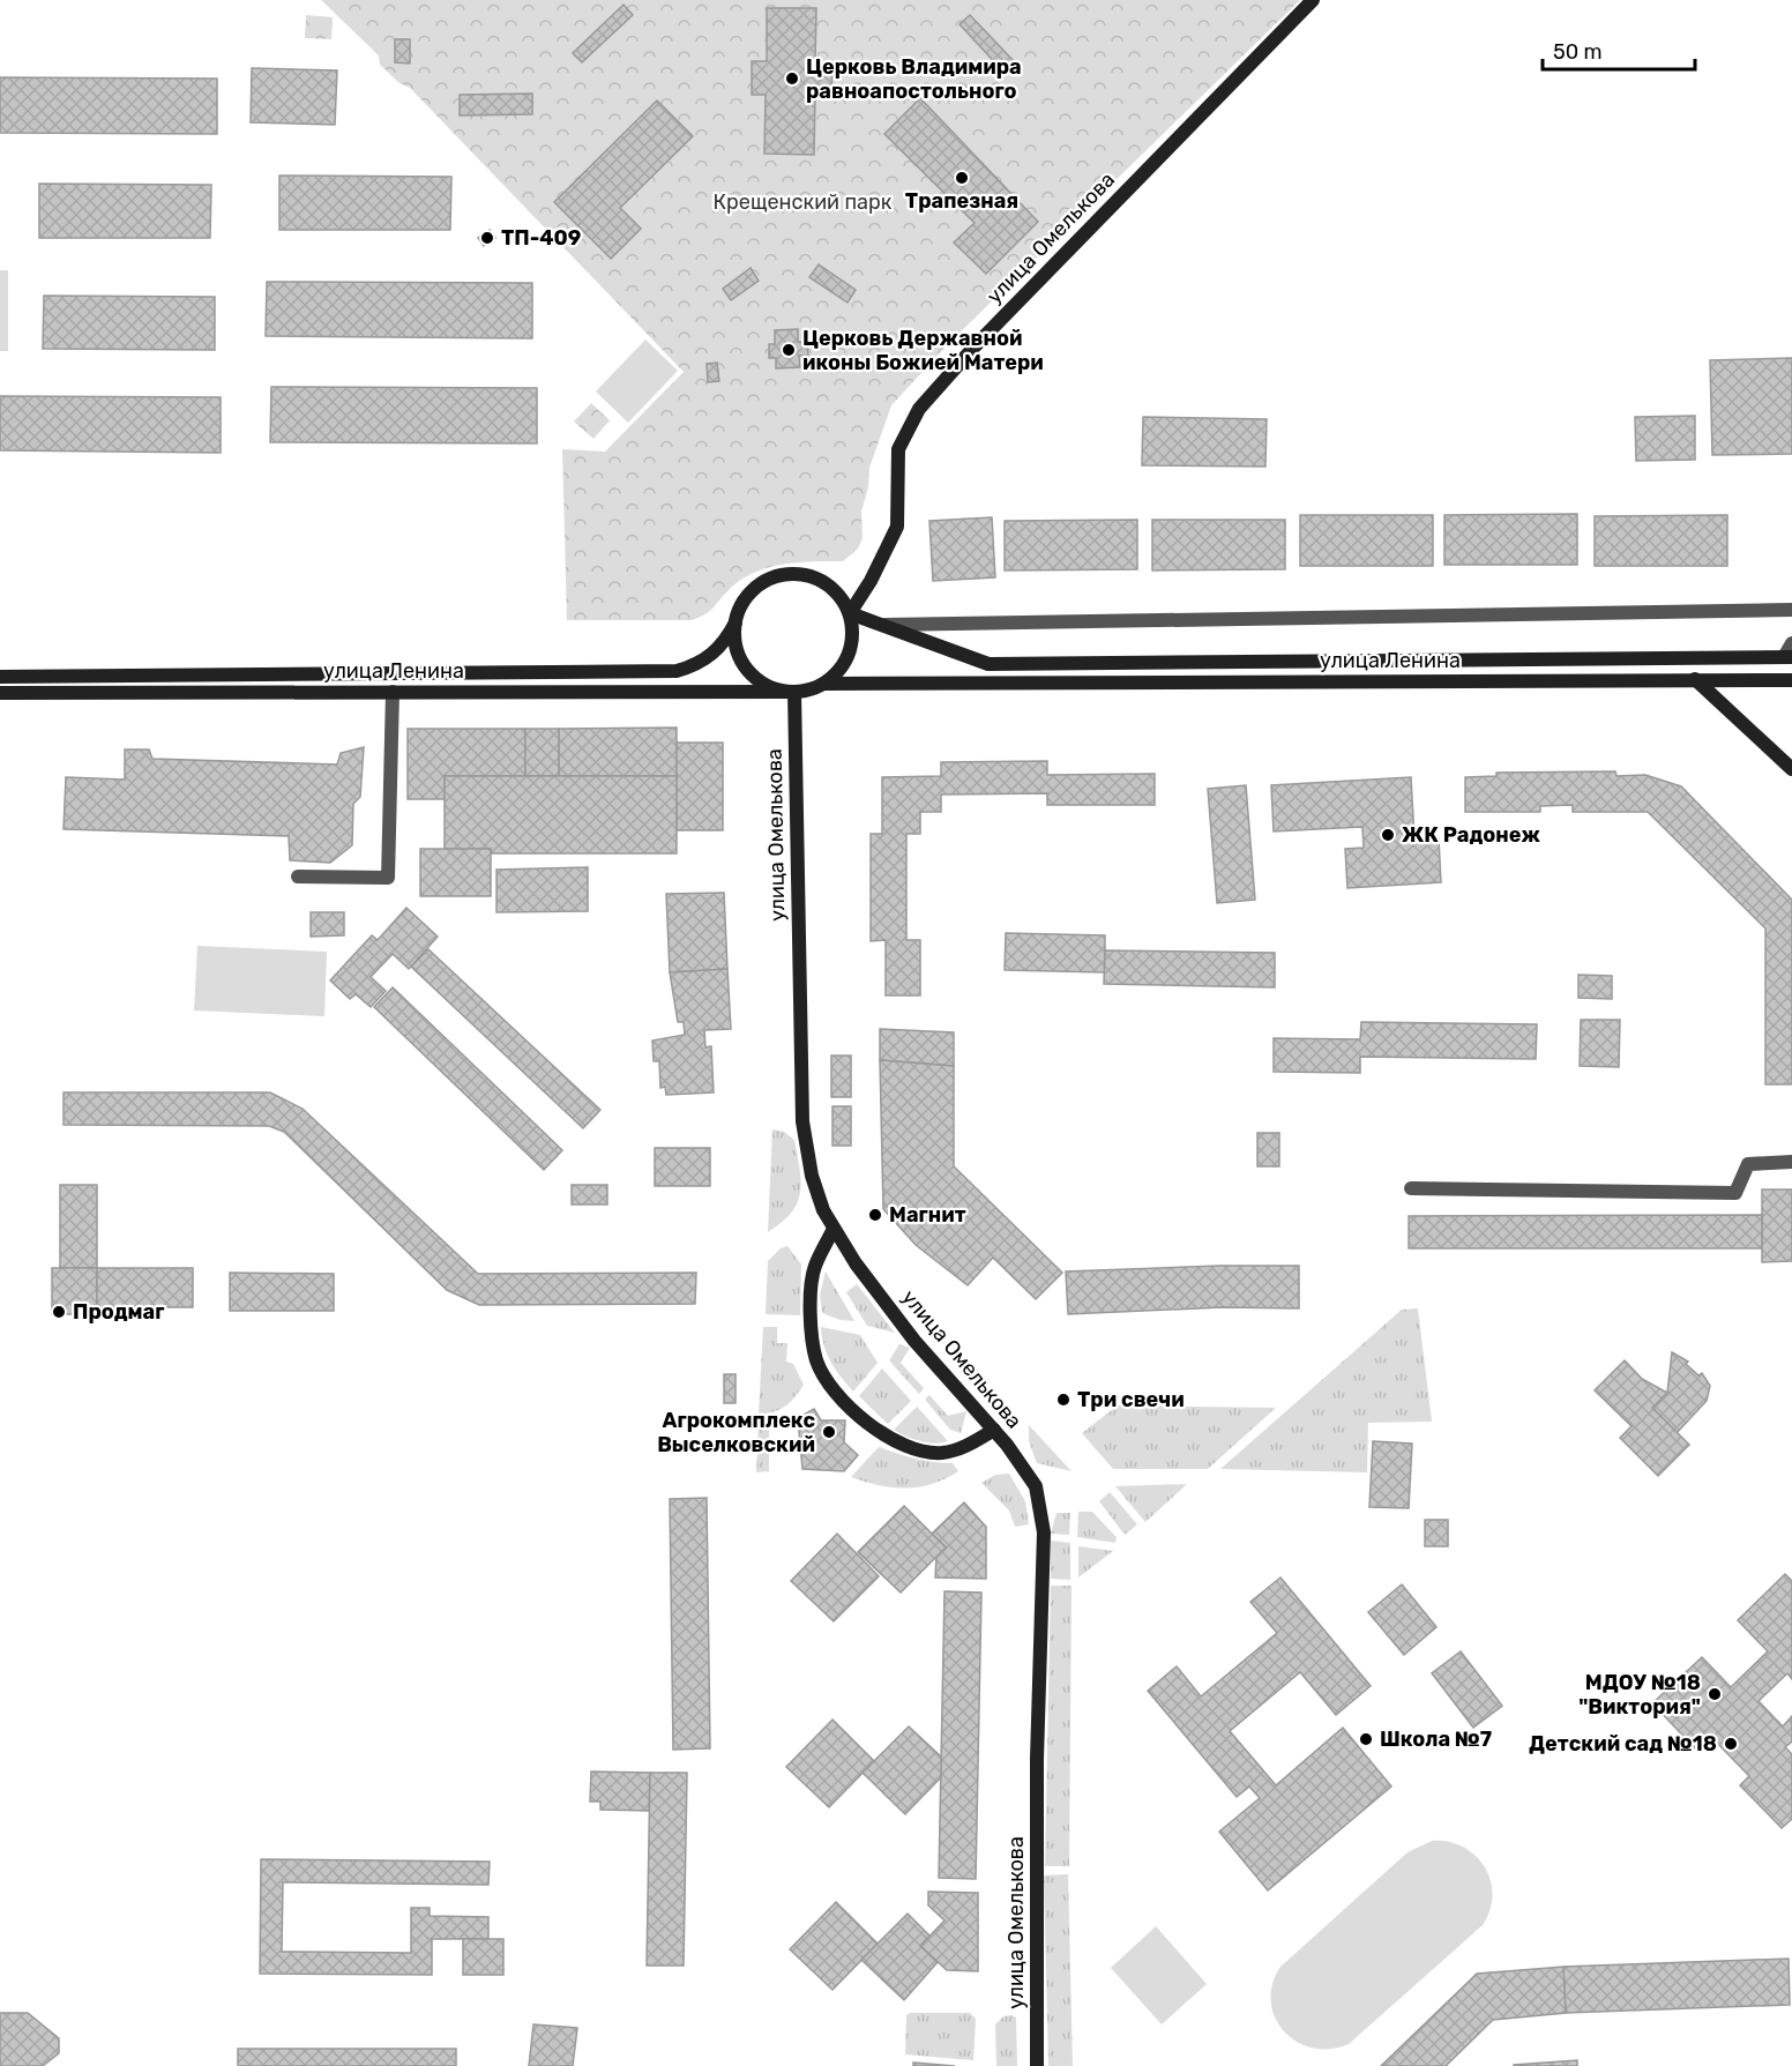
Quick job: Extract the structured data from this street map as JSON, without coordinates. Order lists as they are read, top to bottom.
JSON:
{
  "streets": {
    "street": ["улица Омелькова", "улица Ленина"]
  },
  "crossings": [
    ["улица Омелькова", "улица Ленина"]
  ],
  "parks": ["Крещенский парк"],
  "places": [
    "Церковь Владимира равноапостольного",
    "Трапезная",
    "ТП-409",
    "Церковь Державной иконы Божией Матери",
    "ЖК Радонеж",
    "Магнит",
    "Продмаг",
    "Три свечи",
    "Агрокомплекс Выселковский",
    "МДОУ №18 \"Виктория\"",
    "Школа №7",
    "Детский сад №18"
  ],
  "scale_bar": "50 m"
}
